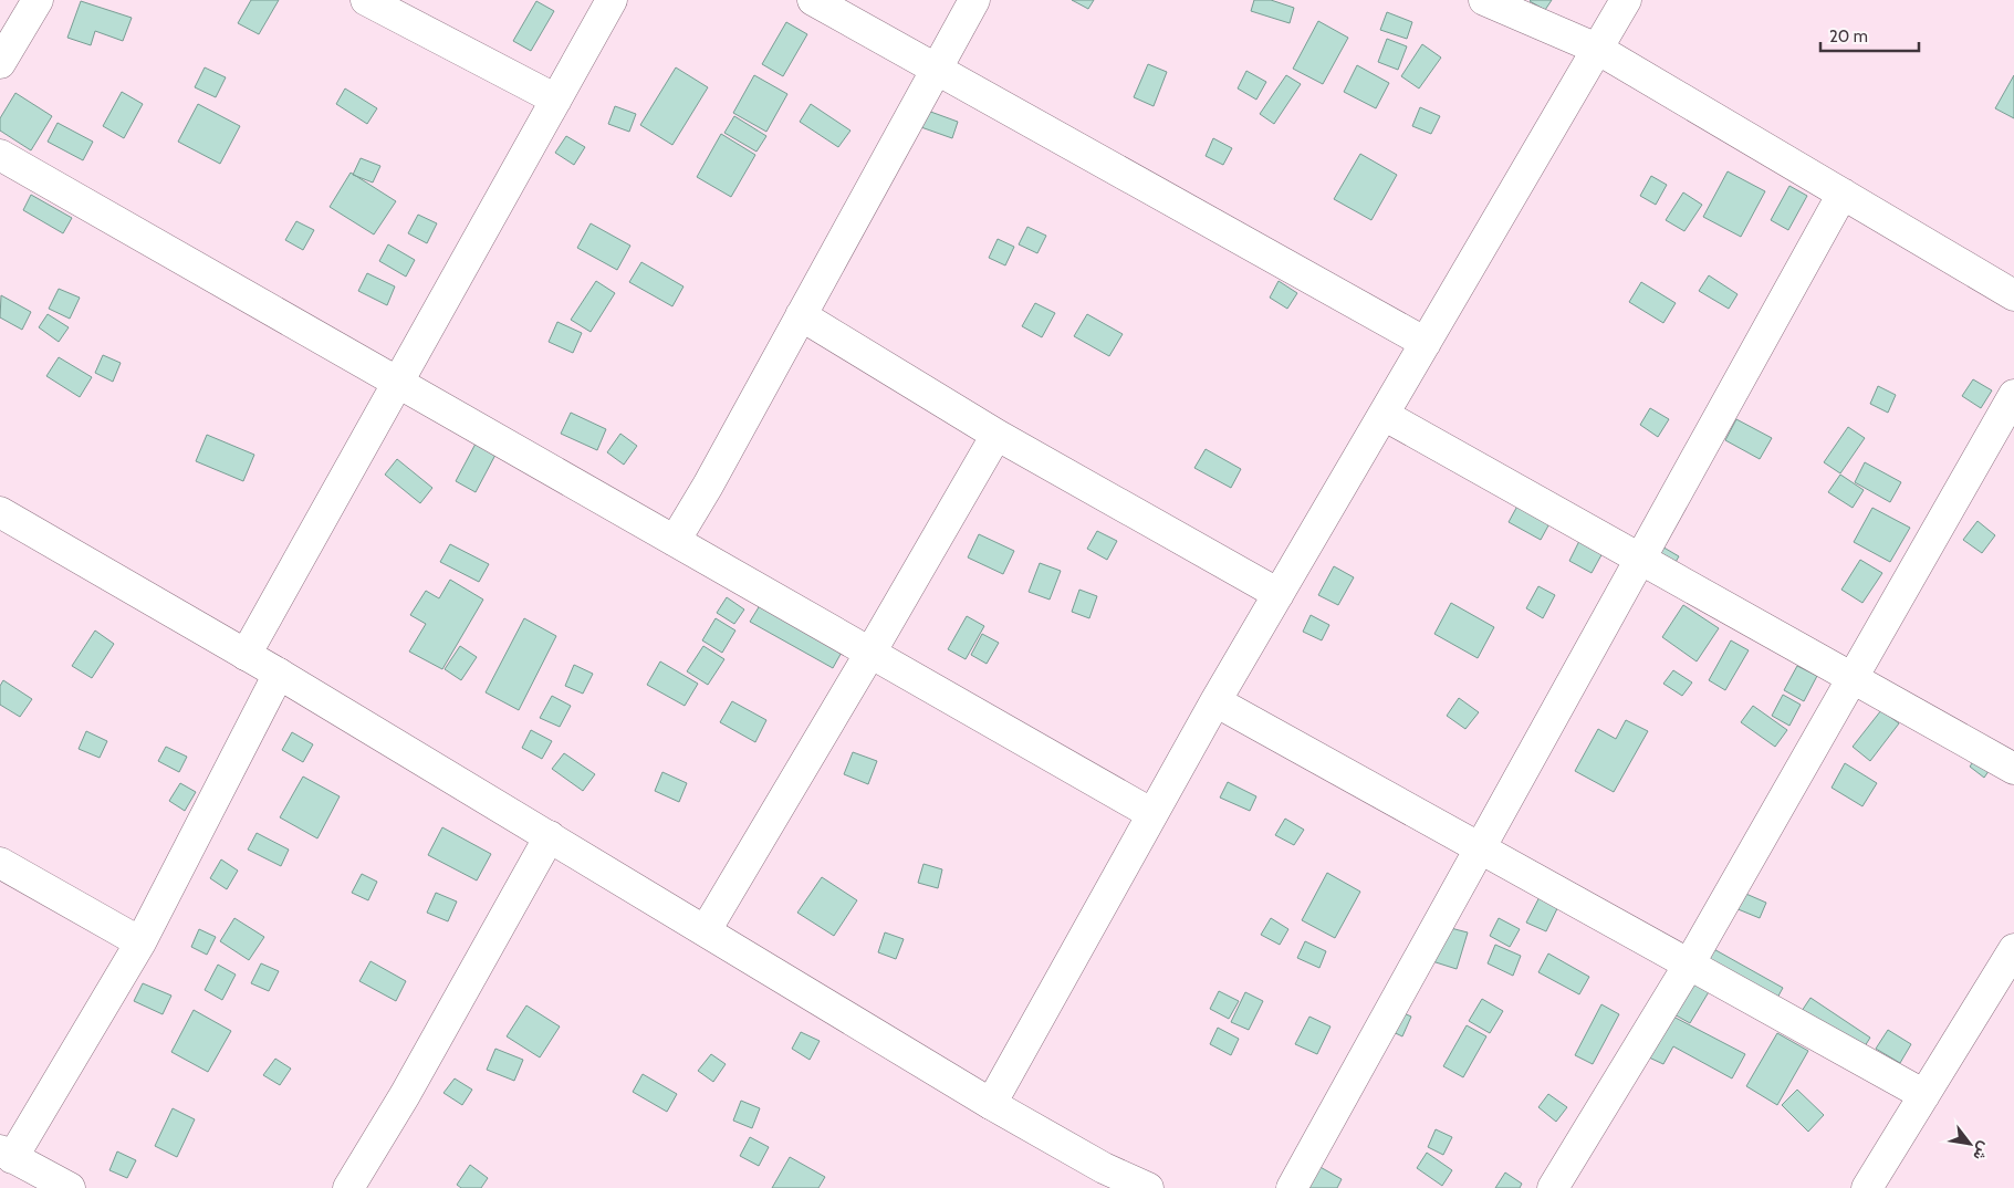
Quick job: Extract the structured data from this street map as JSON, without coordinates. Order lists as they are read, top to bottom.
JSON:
{
  "scale_bar": "20 m",
  "north": "bottom right"
}
